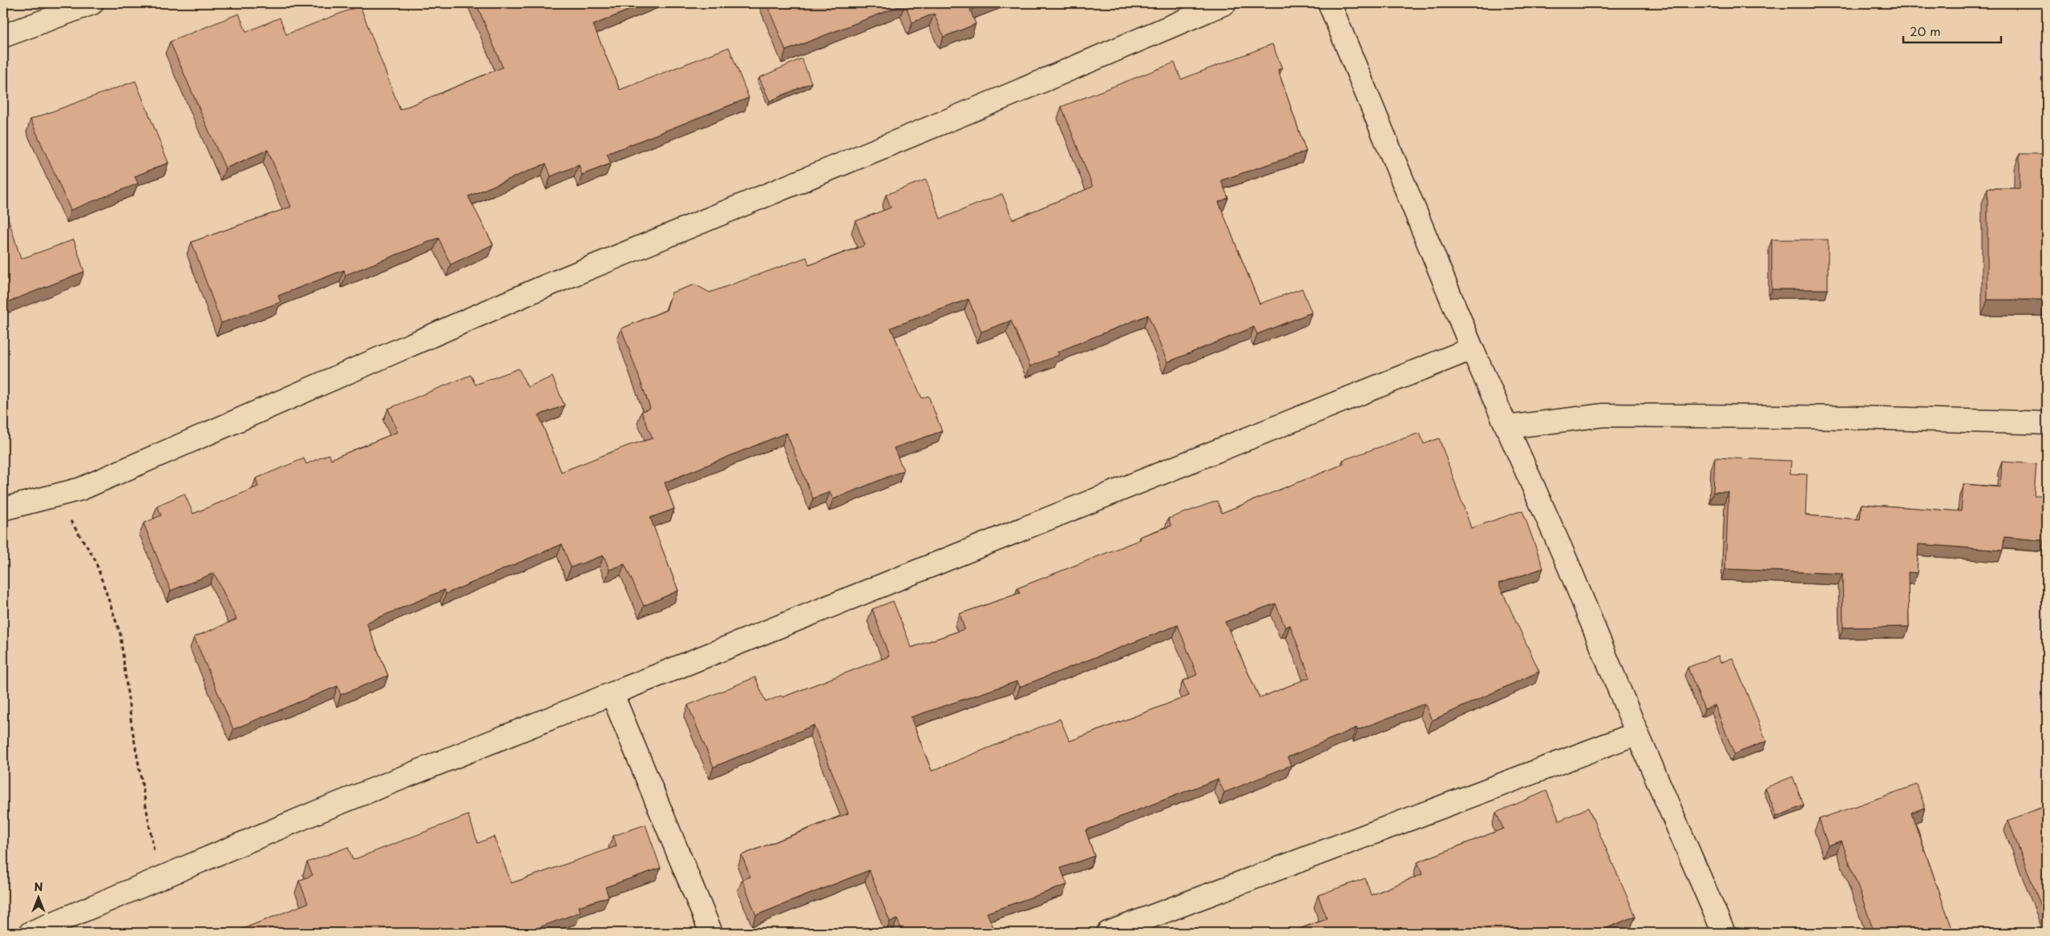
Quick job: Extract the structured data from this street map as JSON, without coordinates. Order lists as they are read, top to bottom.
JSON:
{
  "scale_bar": "20 m",
  "north": "top"
}
